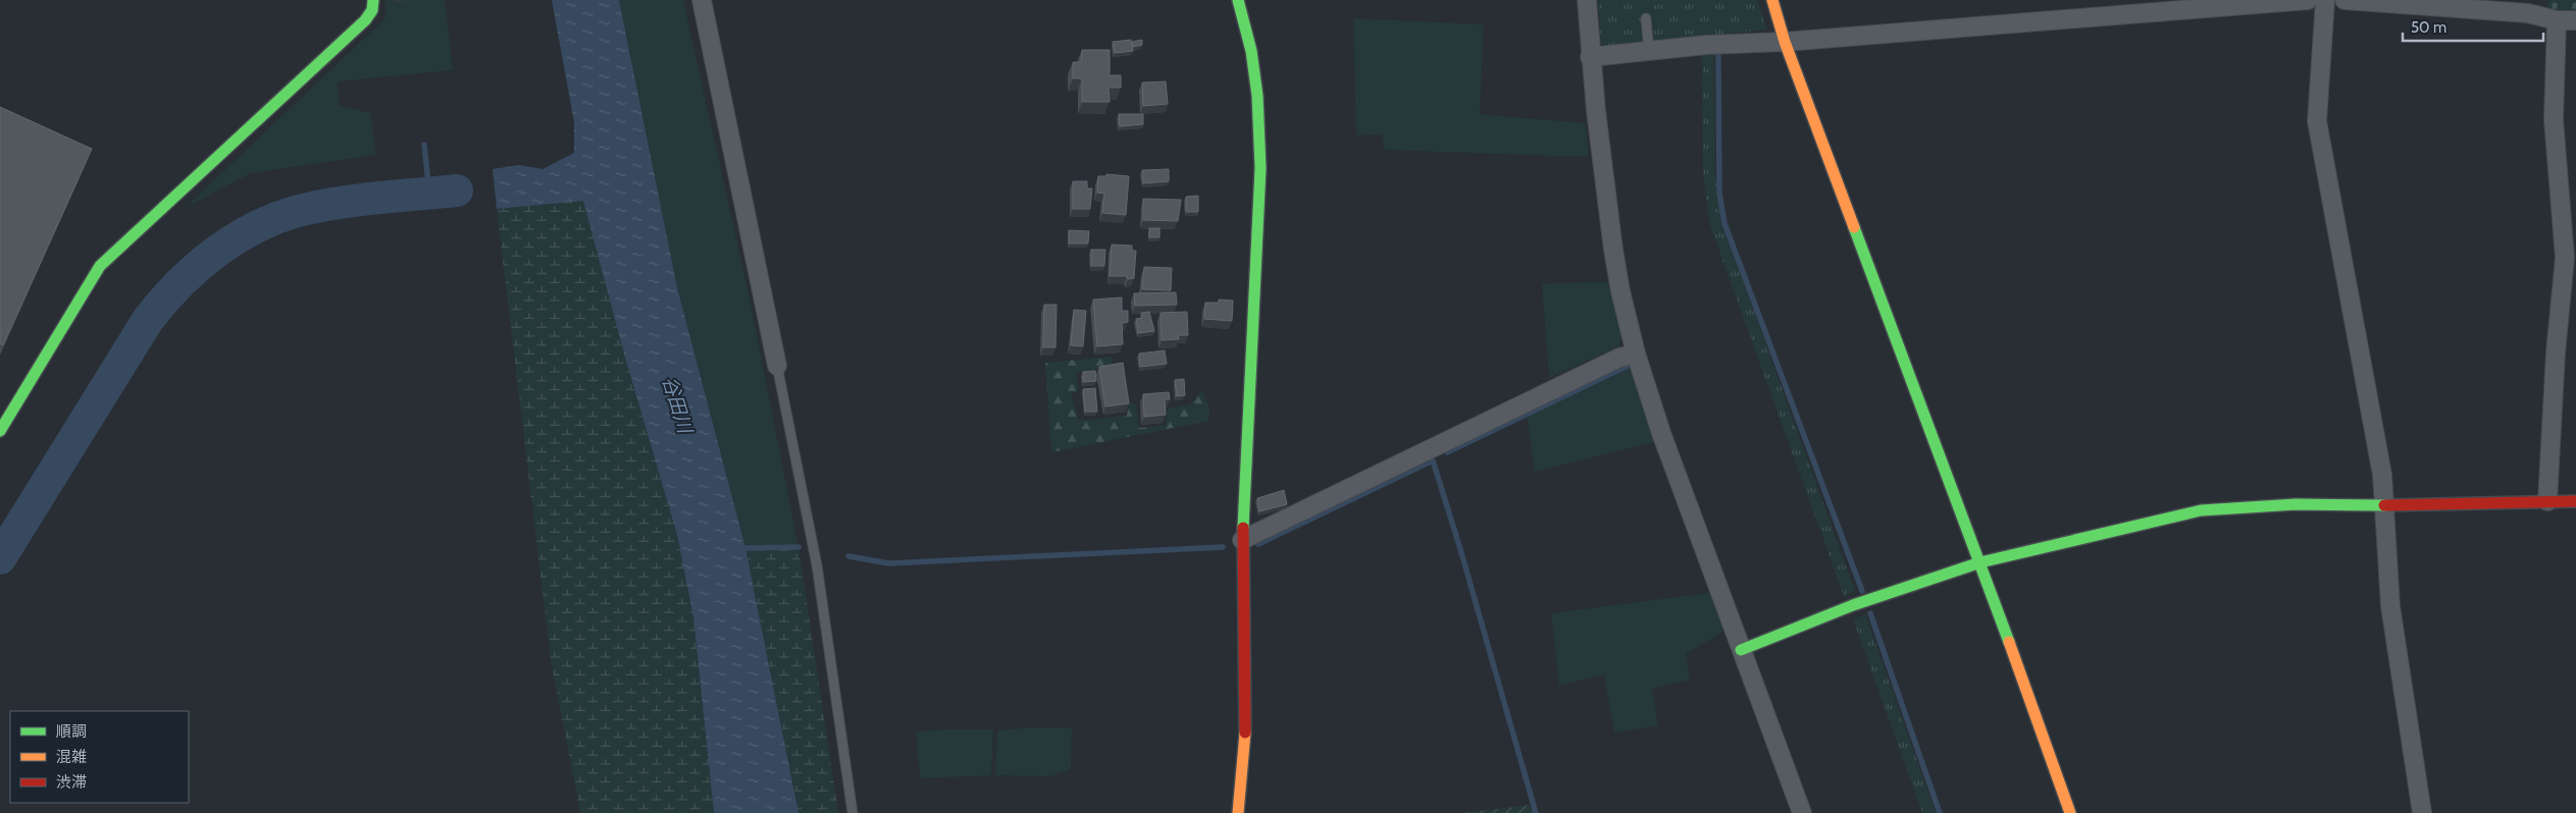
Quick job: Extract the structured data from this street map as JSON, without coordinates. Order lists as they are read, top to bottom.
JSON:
{
  "water": ["谷田川"],
  "legend": ["順調", "混雑", "渋滞"],
  "scale_bar": "50 m"
}
